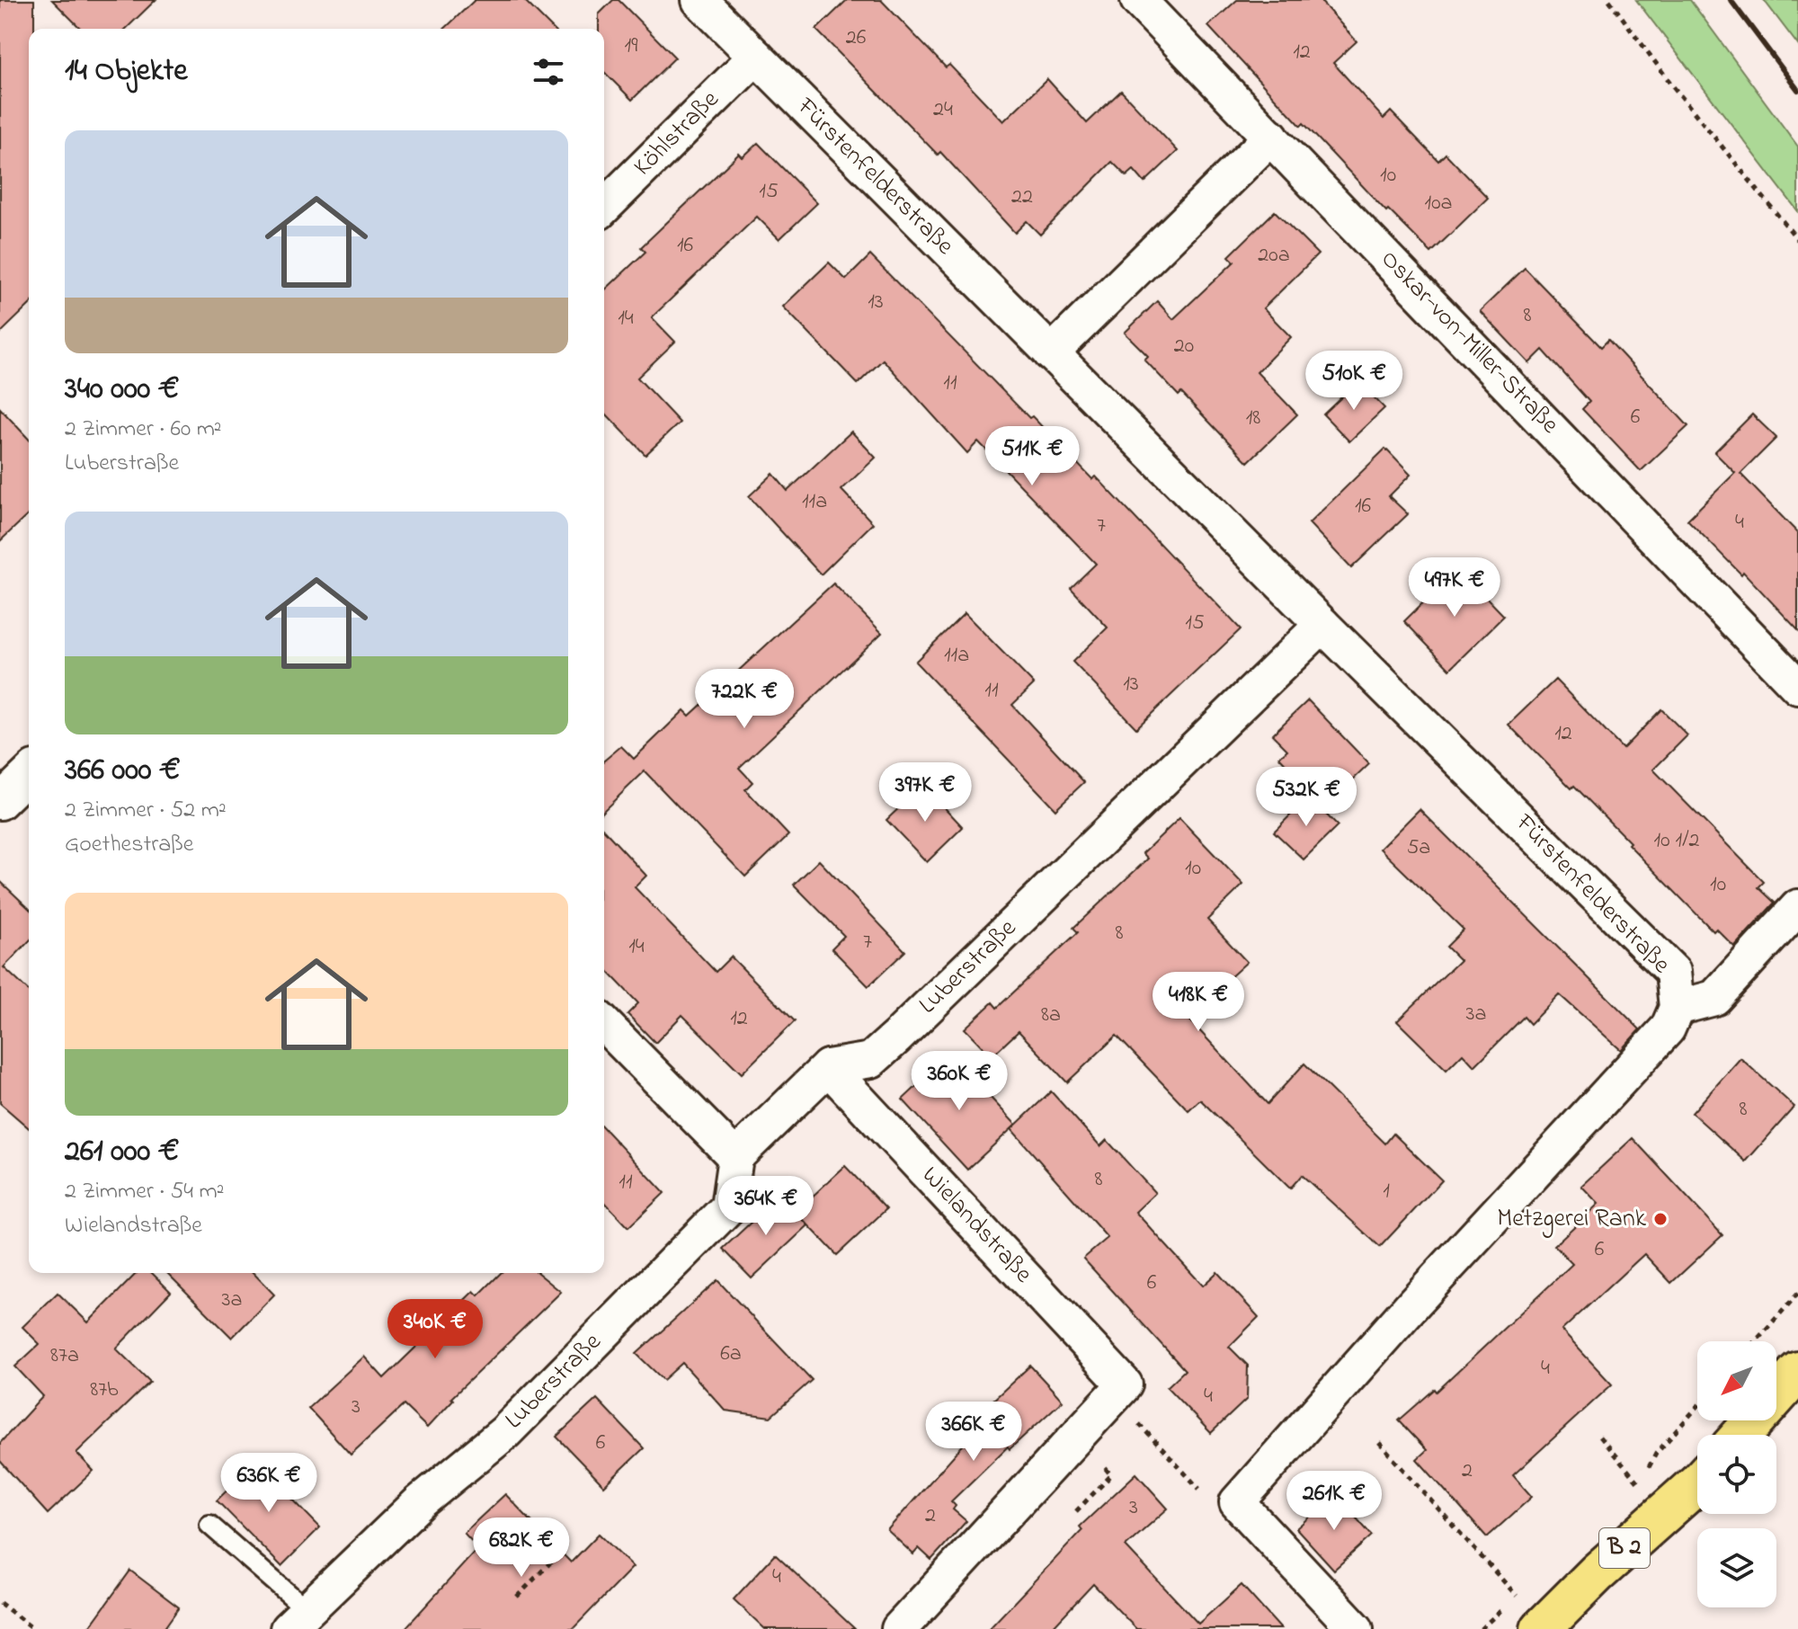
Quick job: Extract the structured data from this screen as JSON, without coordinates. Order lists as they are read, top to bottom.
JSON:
{
  "streets": {
    "main road": ["B 2"],
    "street": [
      "Köhlstraße",
      "Fürstenfelderstraße",
      "Oskar-von-Miller-Straße",
      "Luberstraße",
      "Wielandstraße"
    ]
  },
  "crossings": [
    ["Köhlstraße", "Fürstenfelderstraße"],
    ["Fürstenfelderstraße", "Luberstraße"],
    ["Luberstraße", "Wielandstraße"]
  ],
  "places": ["Metzgerei Rank"],
  "house_numbers": [
    "26",
    "19",
    "12",
    "24",
    "10",
    "15",
    "22",
    "10a",
    "16",
    "20a",
    "13",
    "8",
    "14",
    "20",
    "11",
    "6",
    "18",
    "11a",
    "16",
    "4",
    "7",
    "15",
    "11a",
    "13",
    "11",
    "12",
    "10 1/2",
    "5a",
    "10",
    "10",
    "8",
    "7",
    "14",
    "3a",
    "8a",
    "12",
    "8",
    "8",
    "11",
    "1",
    "6",
    "6",
    "3a",
    "6a",
    "87a",
    "4",
    "87b",
    "4",
    "3",
    "6",
    "2",
    "3",
    "2",
    "4"
  ],
  "north": "bottom left",
  "page": {
    "heading": "14 Objekte",
    "list": [
      {
        "name": "340 000 €",
        "note": "2 Zimmer · 60 m² · Luberstraße"
      },
      {
        "name": "366 000 €",
        "note": "2 Zimmer · 52 m² · Goethestraße"
      },
      {
        "name": "261 000 €",
        "note": "2 Zimmer · 54 m² · Wielandstraße"
      }
    ],
    "price": [
      "510K €",
      "511K €",
      "497K €",
      "722K €",
      "397K €",
      "532K €",
      "418K €",
      "360K €",
      "364K €",
      "340K €",
      "366K €",
      "636K €",
      "261K €",
      "682K €"
    ]
  }
}
